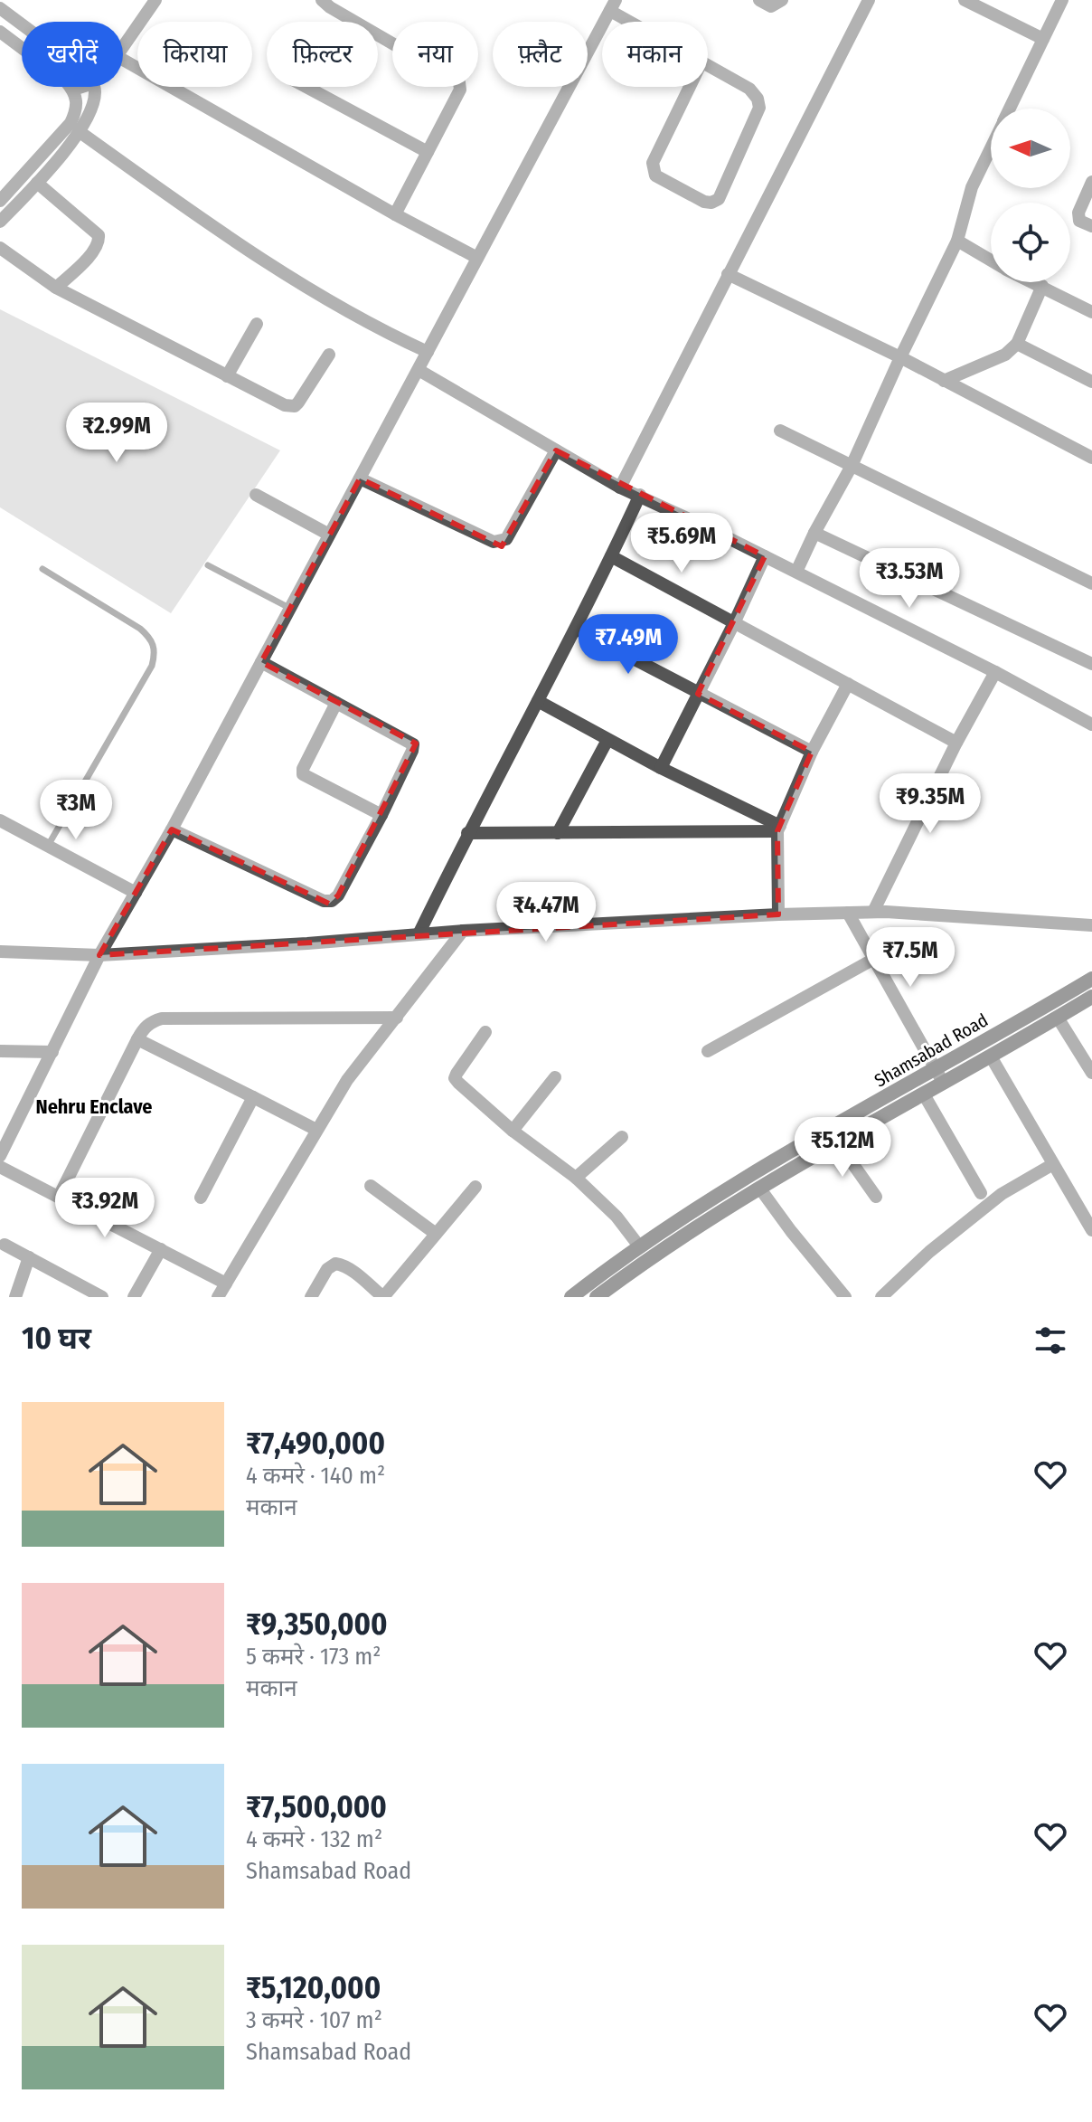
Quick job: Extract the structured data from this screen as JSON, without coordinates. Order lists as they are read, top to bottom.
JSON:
{
  "streets": {
    "main road": ["Shamsabad Road"]
  },
  "districts": ["Nehru Enclave"],
  "north": "left",
  "page": {
    "chip": [
      "खरीदें",
      "किराया",
      "फ़िल्टर",
      "नया",
      "फ़्लैट",
      "मकान"
    ],
    "price": [
      "₹2.99M",
      "₹5.69M",
      "₹3.53M",
      "₹7.49M",
      "₹9.35M",
      "₹3M",
      "₹4.47M",
      "₹7.5M",
      "₹5.12M",
      "₹3.92M"
    ],
    "heading": "10 घर",
    "list": [
      {
        "name": "₹7,490,000",
        "note": "4 कमरे · 140 m² · मकान"
      },
      {
        "name": "₹9,350,000",
        "note": "5 कमरे · 173 m² · मकान"
      },
      {
        "name": "₹7,500,000",
        "note": "4 कमरे · 132 m² · Shamsabad Road"
      },
      {
        "name": "₹5,120,000",
        "note": "3 कमरे · 107 m² · Shamsabad Road"
      }
    ]
  }
}
